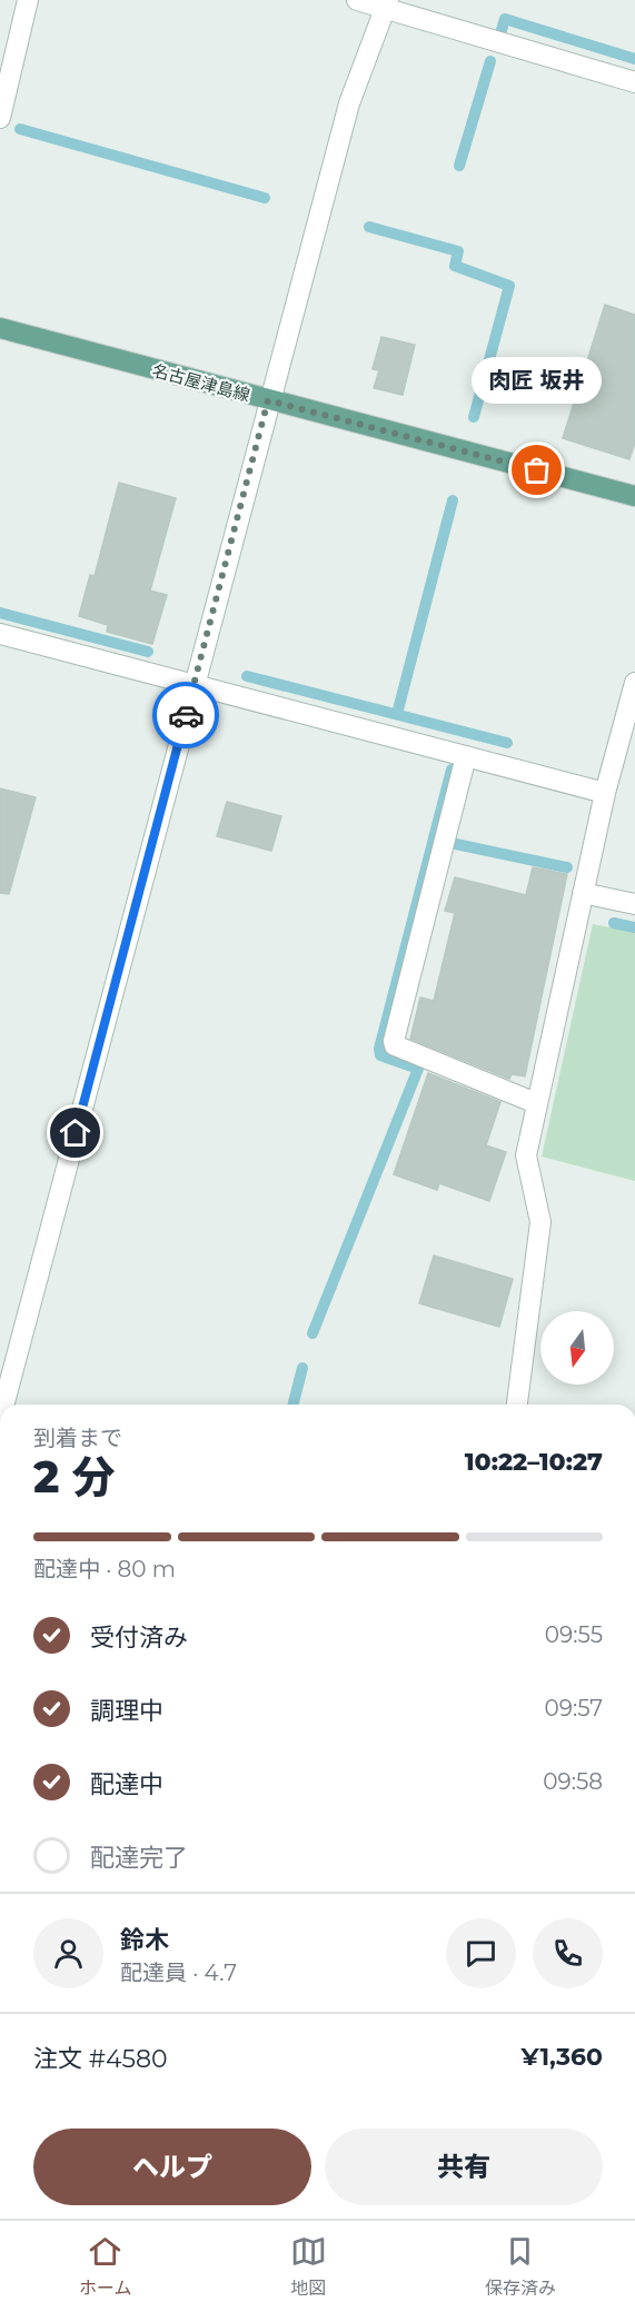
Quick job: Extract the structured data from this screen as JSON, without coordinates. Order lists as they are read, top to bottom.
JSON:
{
  "streets": {
    "main road": ["名古屋津島線"]
  },
  "places": ["肉匠 坂井"],
  "north": "bottom",
  "page": {
    "bubble": "肉匠 坂井",
    "heading": ["2 分", "到着まで", "10:22–10:27"],
    "panel": [
      "鈴木",
      "配達員 · 4.7",
      "注文 #4580",
      "¥1,360"
    ],
    "bar": "配達中 · 80 m",
    "list": [
      ["受付済み", "09:55"],
      ["調理中", "09:57"],
      ["配達中", "09:58"],
      "配達完了"
    ],
    "buttons": ["ヘルプ", "共有"],
    "tabs": ["ホーム", "地図", "保存済み"]
  }
}
